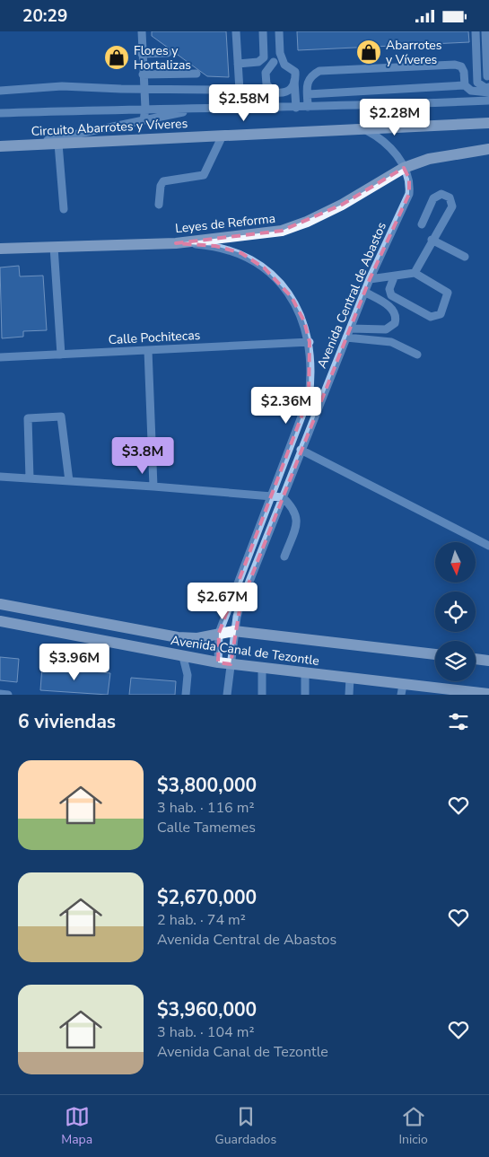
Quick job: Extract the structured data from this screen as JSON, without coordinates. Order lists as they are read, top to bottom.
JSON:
{
  "streets": {
    "main road": ["Circuito Abarrotes y Víveres", "Leyes de Reforma", "Avenida Canal de Tezontle"],
    "street": ["Avenida Central de Abastos", "Calle Pochitecas"]
  },
  "crossings": [
    ["Circuito Abarrotes y Víveres", "Avenida Central de Abastos"],
    ["Leyes de Reforma", "Avenida Central de Abastos"],
    ["Avenida Central de Abastos", "Calle Pochitecas"],
    ["Avenida Central de Abastos", "Avenida Canal de Tezontle"]
  ],
  "places": {
    "shop": ["Abarrotes y Víveres", "Flores y Hortalizas"]
  },
  "north": "bottom",
  "page": {
    "status": "20:29",
    "price": [
      "$2.58M",
      "$2.28M",
      "$2.36M",
      "$3.8M",
      "$2.67M",
      "$3.96M"
    ],
    "heading": "6 viviendas",
    "list": [
      {
        "name": "$3,800,000",
        "note": "3 hab. · 116 m² · Calle Tamemes"
      },
      {
        "name": "$2,670,000",
        "note": "2 hab. · 74 m² · Avenida Central de Abastos"
      },
      {
        "name": "$3,960,000",
        "note": "3 hab. · 104 m² · Avenida Canal de Tezontle"
      }
    ],
    "tabs": ["Mapa", "Guardados", "Inicio"]
  }
}
